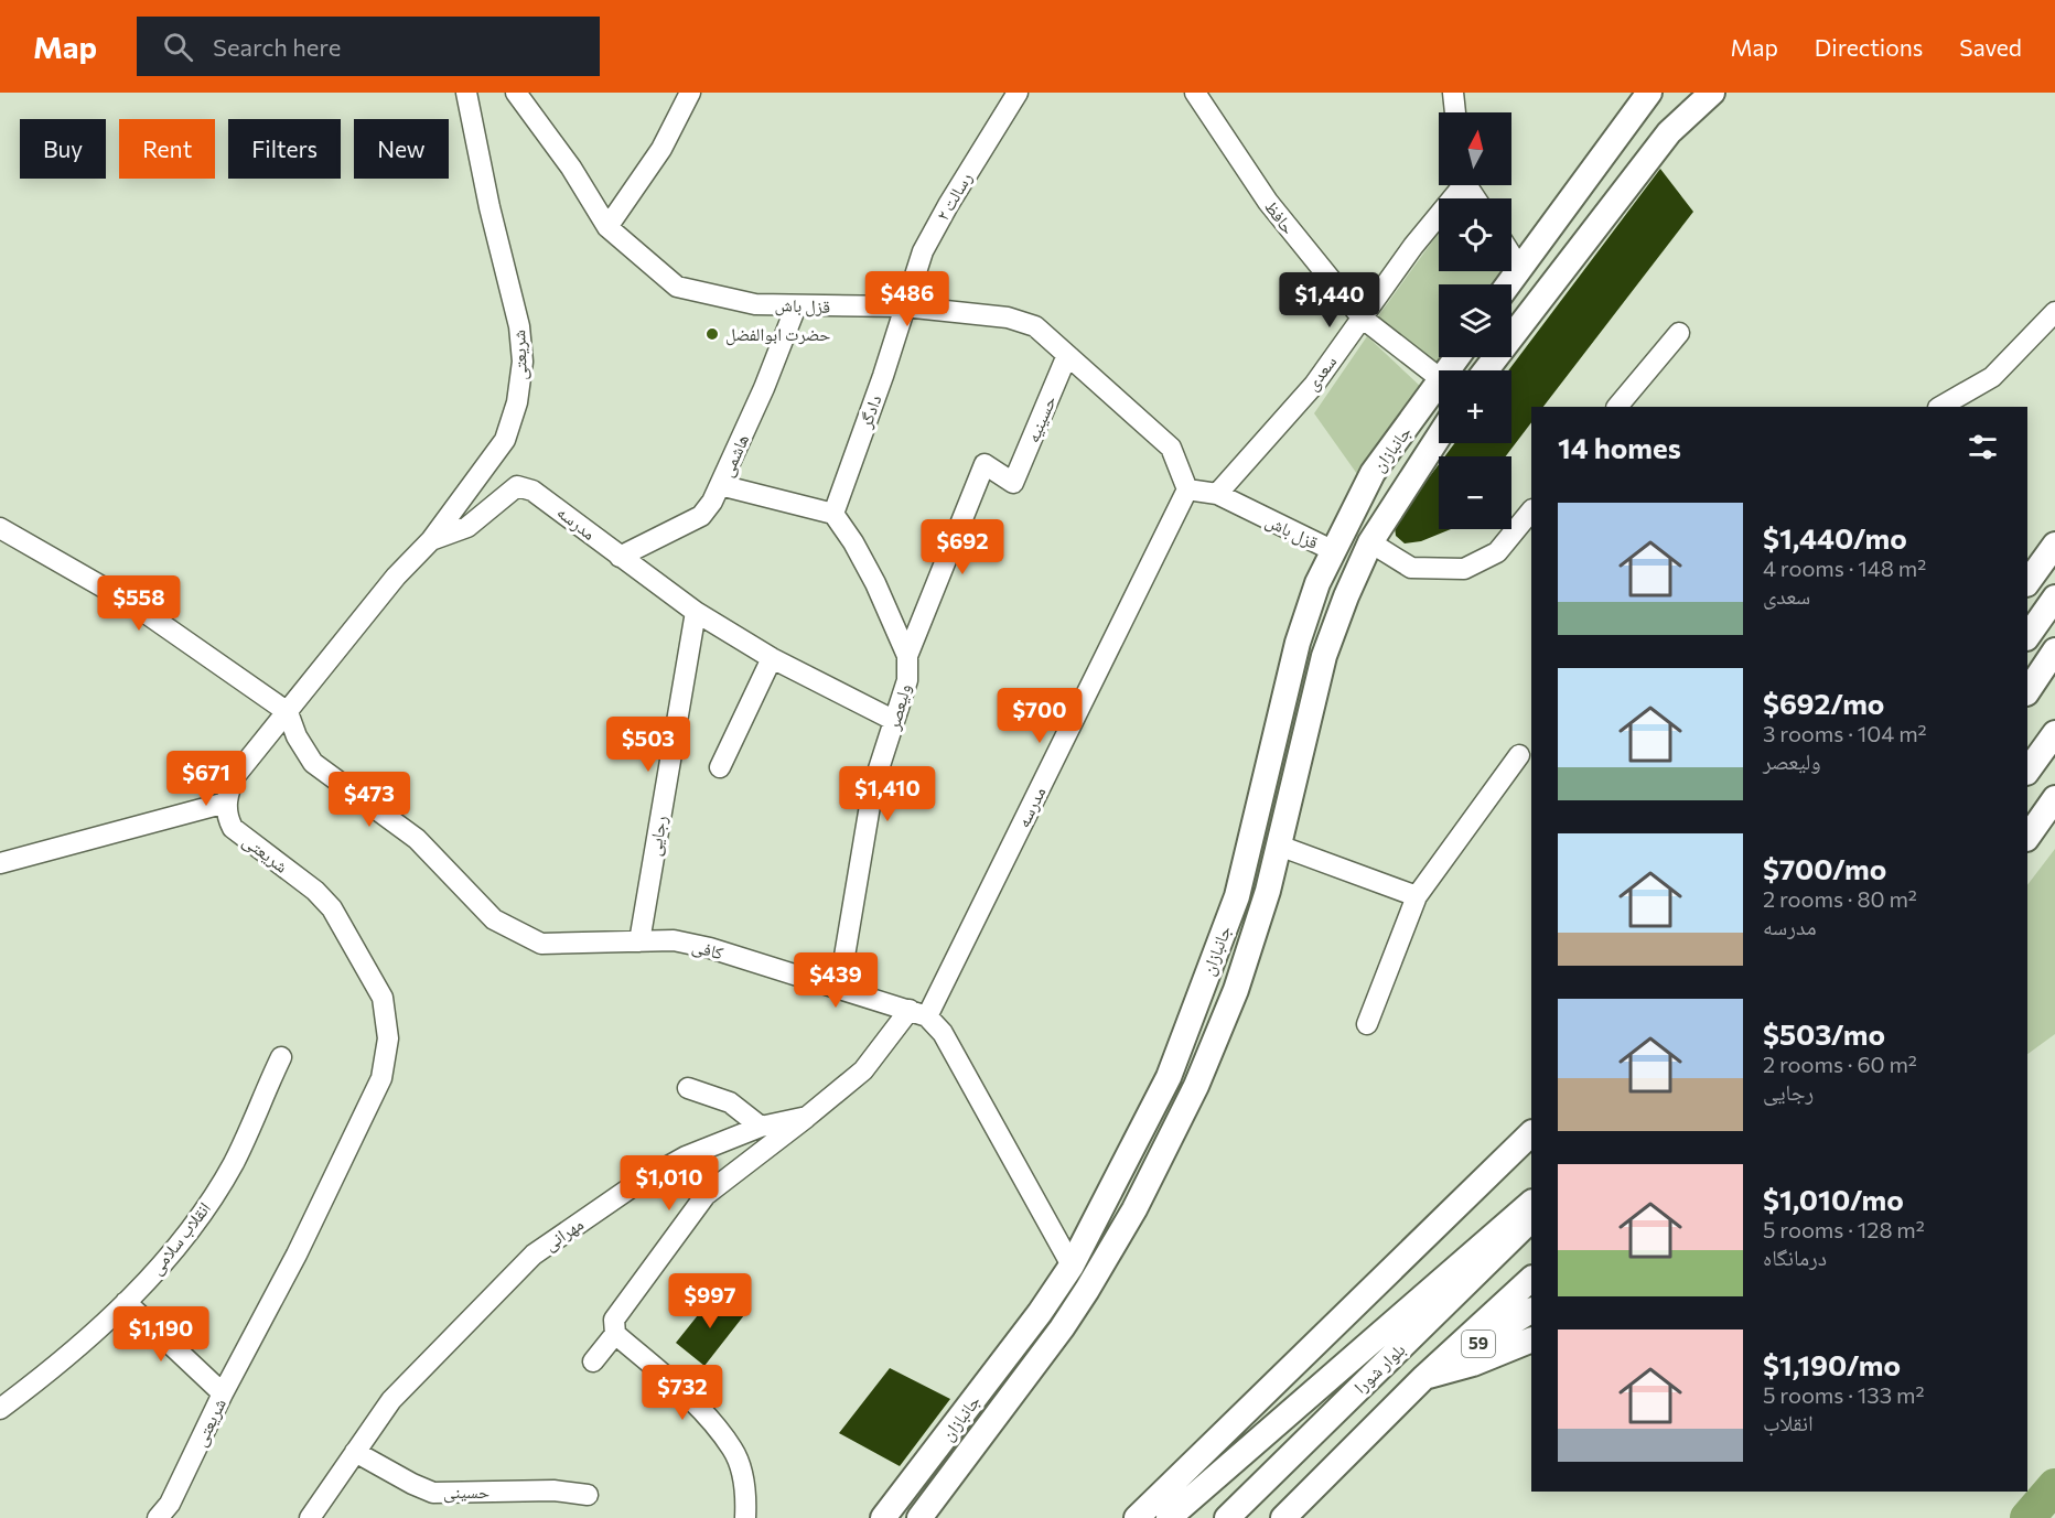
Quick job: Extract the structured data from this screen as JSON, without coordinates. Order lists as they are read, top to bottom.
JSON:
{
  "streets": {
    "main road": ["جانبازان", "59", "بلوار شورا"],
    "street": [
      "رسالت ۲",
      "حافظ",
      "قزل باش",
      "شریعتی",
      "سعدی",
      "دادگر",
      "حسینیه",
      "هاشمی",
      "مدرسه",
      "ولیعصر",
      "رجایی",
      "کافی",
      "مهرانی",
      "انقلاب سلامی",
      "حسینی"
    ]
  },
  "crossings": [
    ["رسالت ۲", "قزل باش"],
    ["رسالت ۲", "دادگر"],
    ["حافظ", "سعدی"],
    ["قزل باش", "سعدی"],
    ["قزل باش", "دادگر"],
    ["قزل باش", "حسینیه"],
    ["قزل باش", "جانبازان"],
    ["قزل باش", "هاشمی"],
    ["قزل باش", "مدرسه"],
    ["شریعتی", "مدرسه"],
    ["شریعتی", "کافی"],
    ["دادگر", "ولیعصر"],
    ["حسینیه", "ولیعصر"],
    ["هاشمی", "مدرسه"],
    ["مدرسه", "ولیعصر"],
    ["مدرسه", "رجایی"],
    ["مدرسه", "کافی"],
    ["مدرسه", "مهرانی"],
    ["ولیعصر", "کافی"],
    ["رجایی", "کافی"],
    ["کافی", "مهرانی"],
    ["مهرانی", "حسینی"],
    ["59", "بلوار شورا"]
  ],
  "places": ["حضرت ابوالفضل"],
  "north": "top",
  "page": {
    "header": "Map",
    "search": "Search here",
    "nav": ["Map", "Directions", "Saved"],
    "map_buttons": ["+", "−"],
    "chip": [
      "Buy",
      "Rent",
      "Filters",
      "New"
    ],
    "price": [
      "$486",
      "$1,440",
      "$692",
      "$558",
      "$700",
      "$503",
      "$671",
      "$1,410",
      "$473",
      "$439",
      "$1,010",
      "$997",
      "$1,190",
      "$732"
    ],
    "heading": "14 homes",
    "list": [
      {
        "name": "$1,440/mo",
        "note": "4 rooms · 148 m² · سعدی"
      },
      {
        "name": "$692/mo",
        "note": "3 rooms · 104 m² · ولیعصر"
      },
      {
        "name": "$700/mo",
        "note": "2 rooms · 80 m² · مدرسه"
      },
      {
        "name": "$503/mo",
        "note": "2 rooms · 60 m² · رجایی"
      },
      {
        "name": "$1,010/mo",
        "note": "5 rooms · 128 m² · درمانگاه"
      },
      {
        "name": "$1,190/mo",
        "note": "5 rooms · 133 m² · انقلاب"
      }
    ]
  }
}
